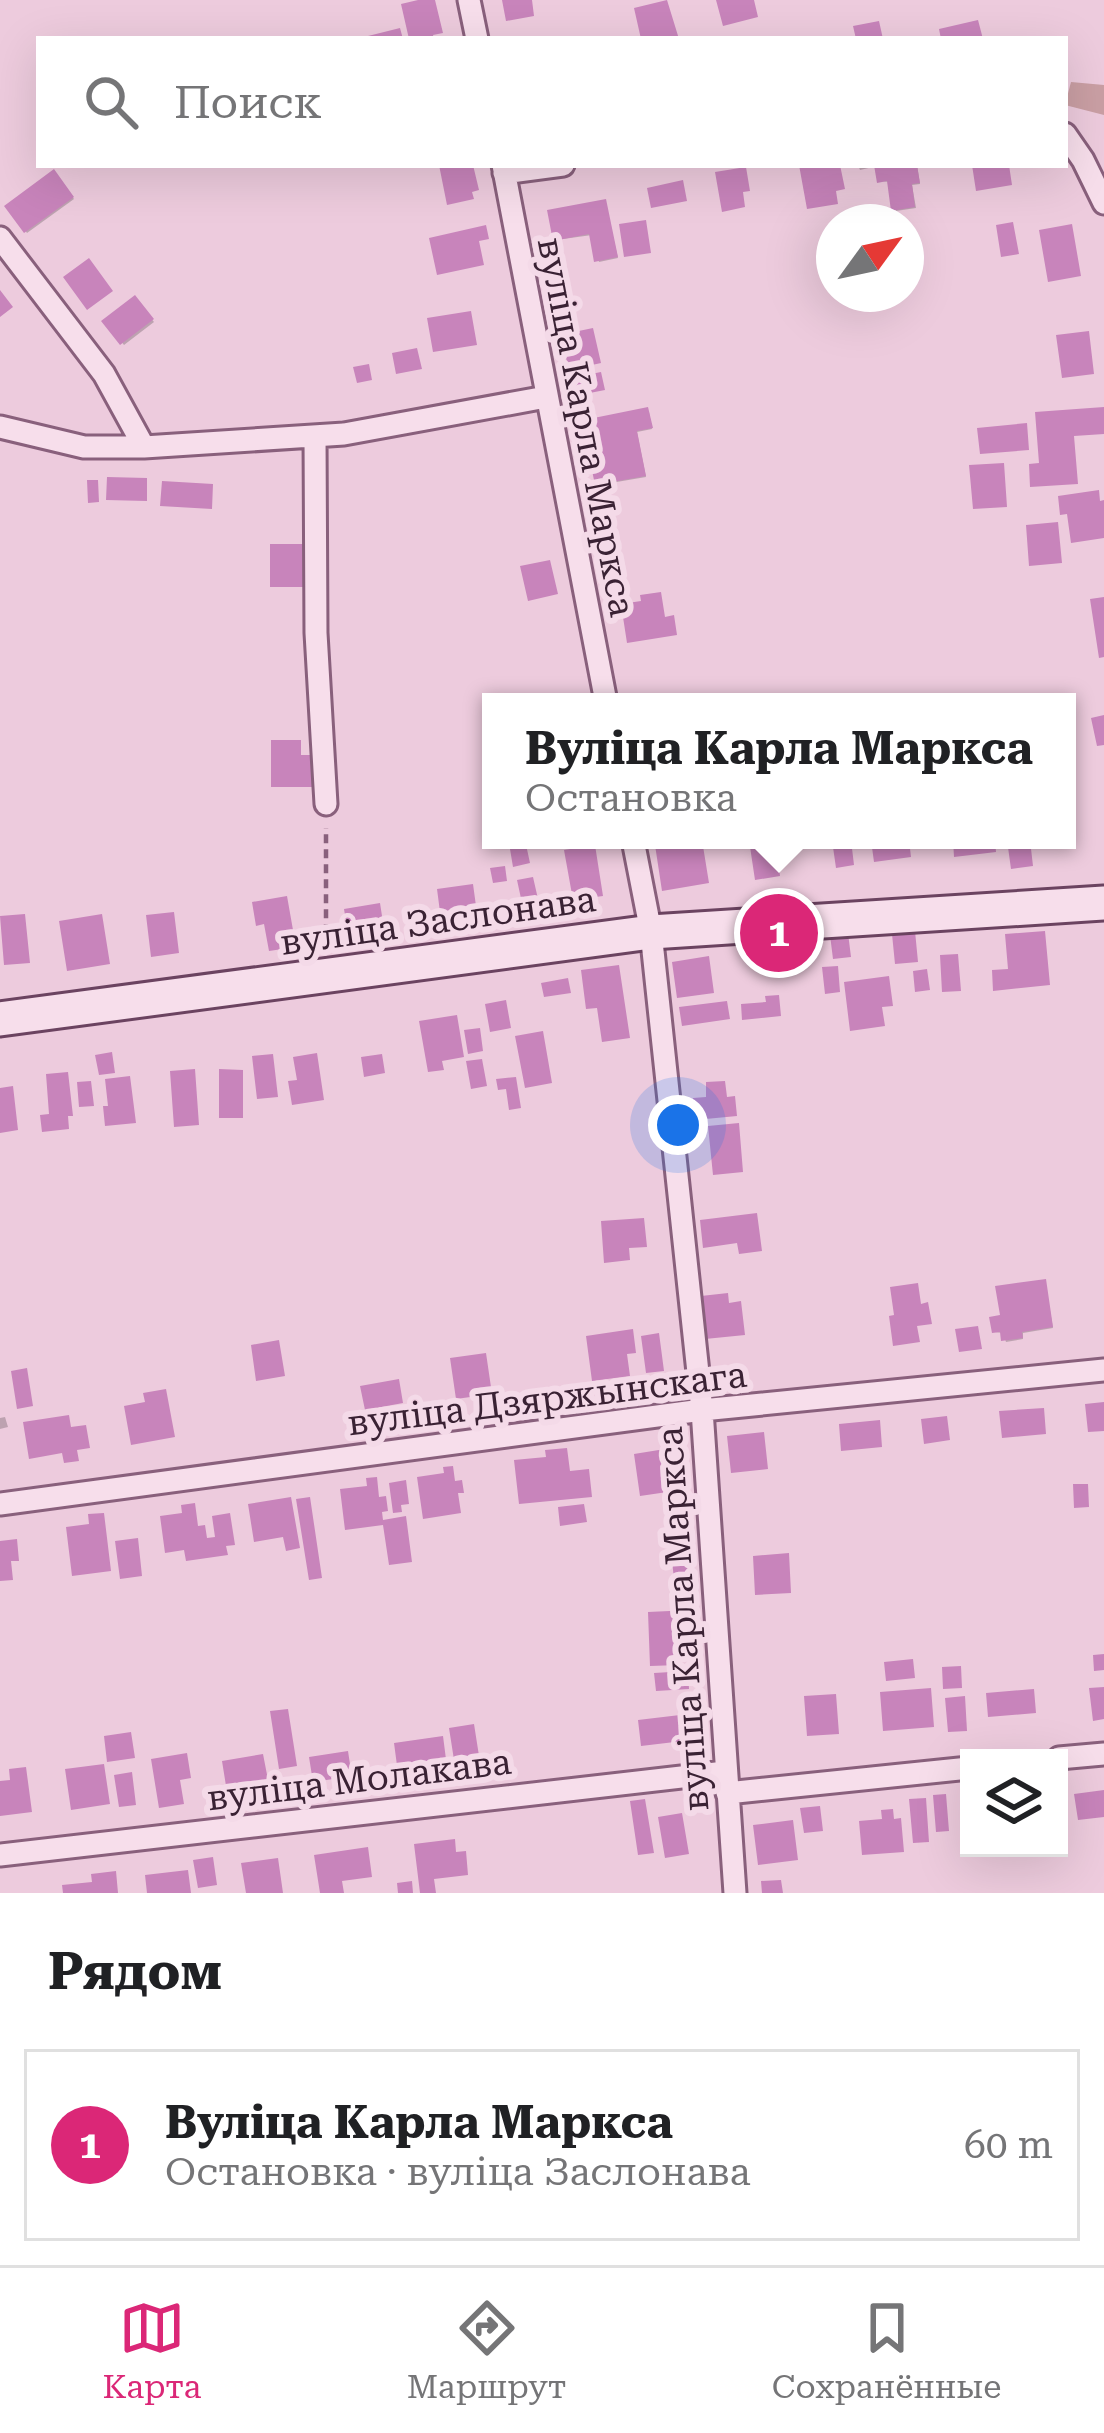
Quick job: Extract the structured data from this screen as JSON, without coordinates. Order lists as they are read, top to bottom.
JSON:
{
  "streets": {
    "street": [
      "вуліца Карла Маркса",
      "вуліца Заслонава",
      "вуліца Дзяржынскага",
      "вуліца Молакава"
    ]
  },
  "crossings": [
    ["вуліца Карла Маркса", "вуліца Заслонава"],
    ["вуліца Карла Маркса", "вуліца Дзяржынскага"],
    ["вуліца Карла Маркса", "вуліца Молакава"]
  ],
  "north": "top right",
  "page": {
    "search": "Поиск",
    "popup": ["Вуліца Карла Маркса", "Остановка"],
    "pins": "1",
    "heading": "Рядом",
    "list": [
      {
        "mark": "1",
        "name": "Вуліца Карла Маркса",
        "note": "Остановка · вуліца Заслонава",
        "value": "60 m"
      }
    ],
    "nav": ["Карта", "Маршрут", "Сохранённые"]
  }
}
